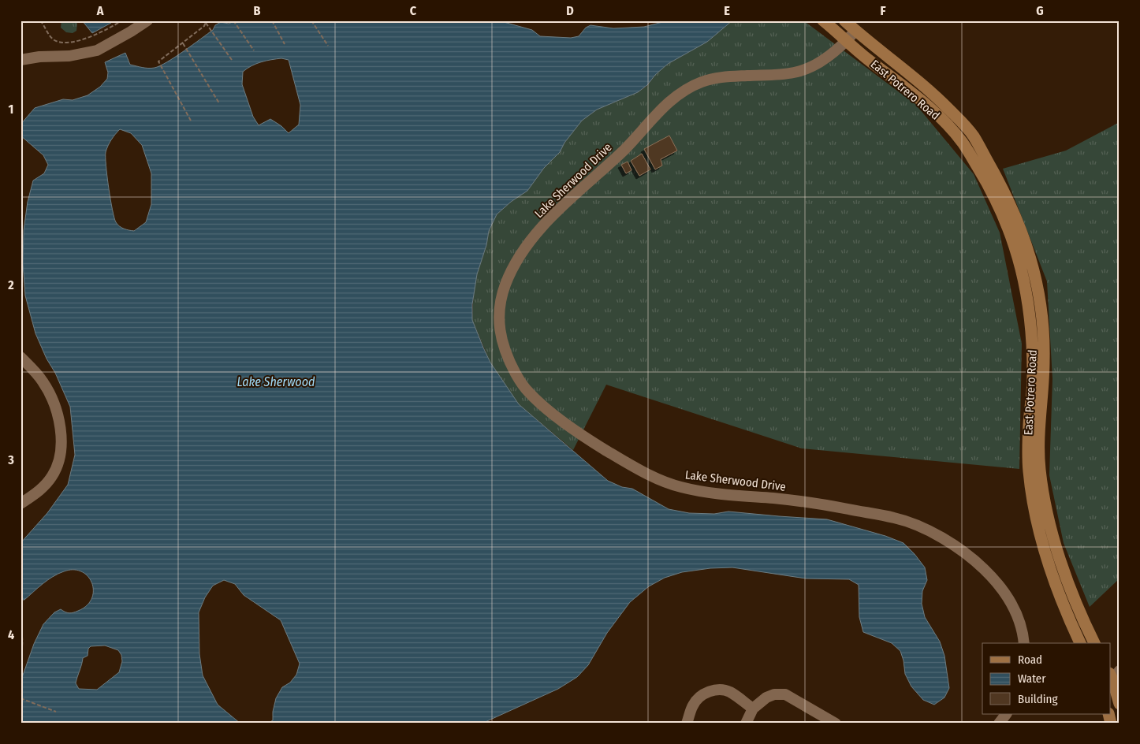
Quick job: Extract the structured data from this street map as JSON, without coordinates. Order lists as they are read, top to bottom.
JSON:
{
  "streets": {
    "street": ["East Potrero Road", "Lake Sherwood Drive"]
  },
  "crossings": [
    ["East Potrero Road", "Lake Sherwood Drive"]
  ],
  "water": ["Lake Sherwood"],
  "legend": ["Road", "Water", "Building"],
  "grid": {
    "columns": [
      "A",
      "B",
      "C",
      "D",
      "E",
      "F",
      "G"
    ],
    "rows": [
      "1",
      "2",
      "3",
      "4"
    ]
  }
}
